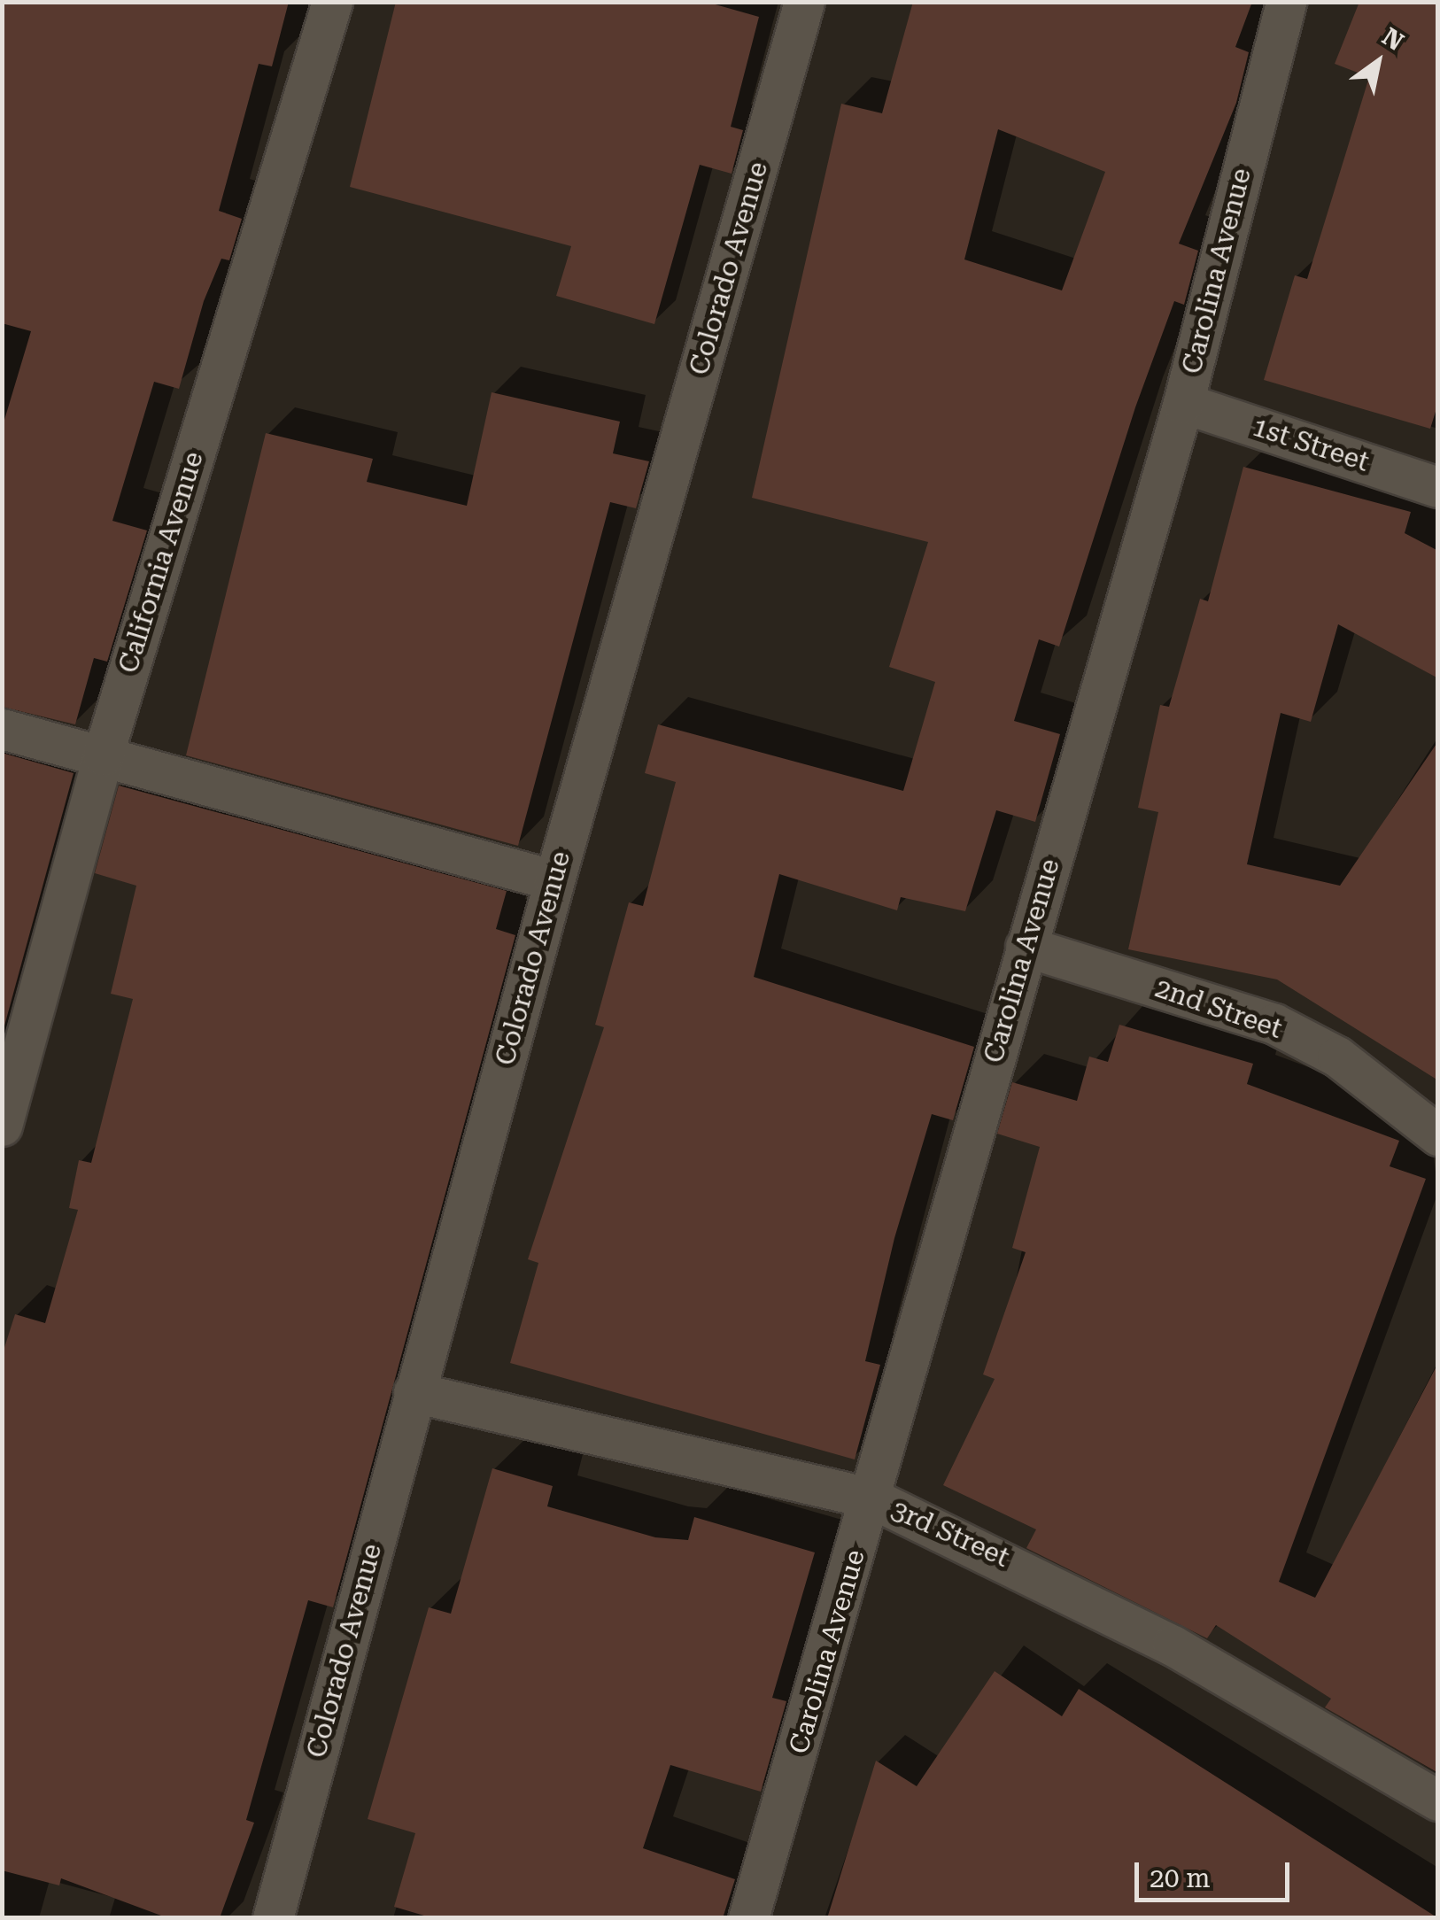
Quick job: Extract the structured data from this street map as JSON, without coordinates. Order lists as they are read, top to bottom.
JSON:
{
  "streets": {
    "street": [
      "Colorado Avenue",
      "Carolina Avenue",
      "1st Street",
      "California Avenue",
      "2nd Street",
      "3rd Street"
    ]
  },
  "crossings": [
    ["Colorado Avenue", "3rd Street"],
    ["Carolina Avenue", "1st Street"],
    ["Carolina Avenue", "2nd Street"],
    ["Carolina Avenue", "3rd Street"]
  ],
  "scale_bar": "20 m",
  "north": "top right"
}
